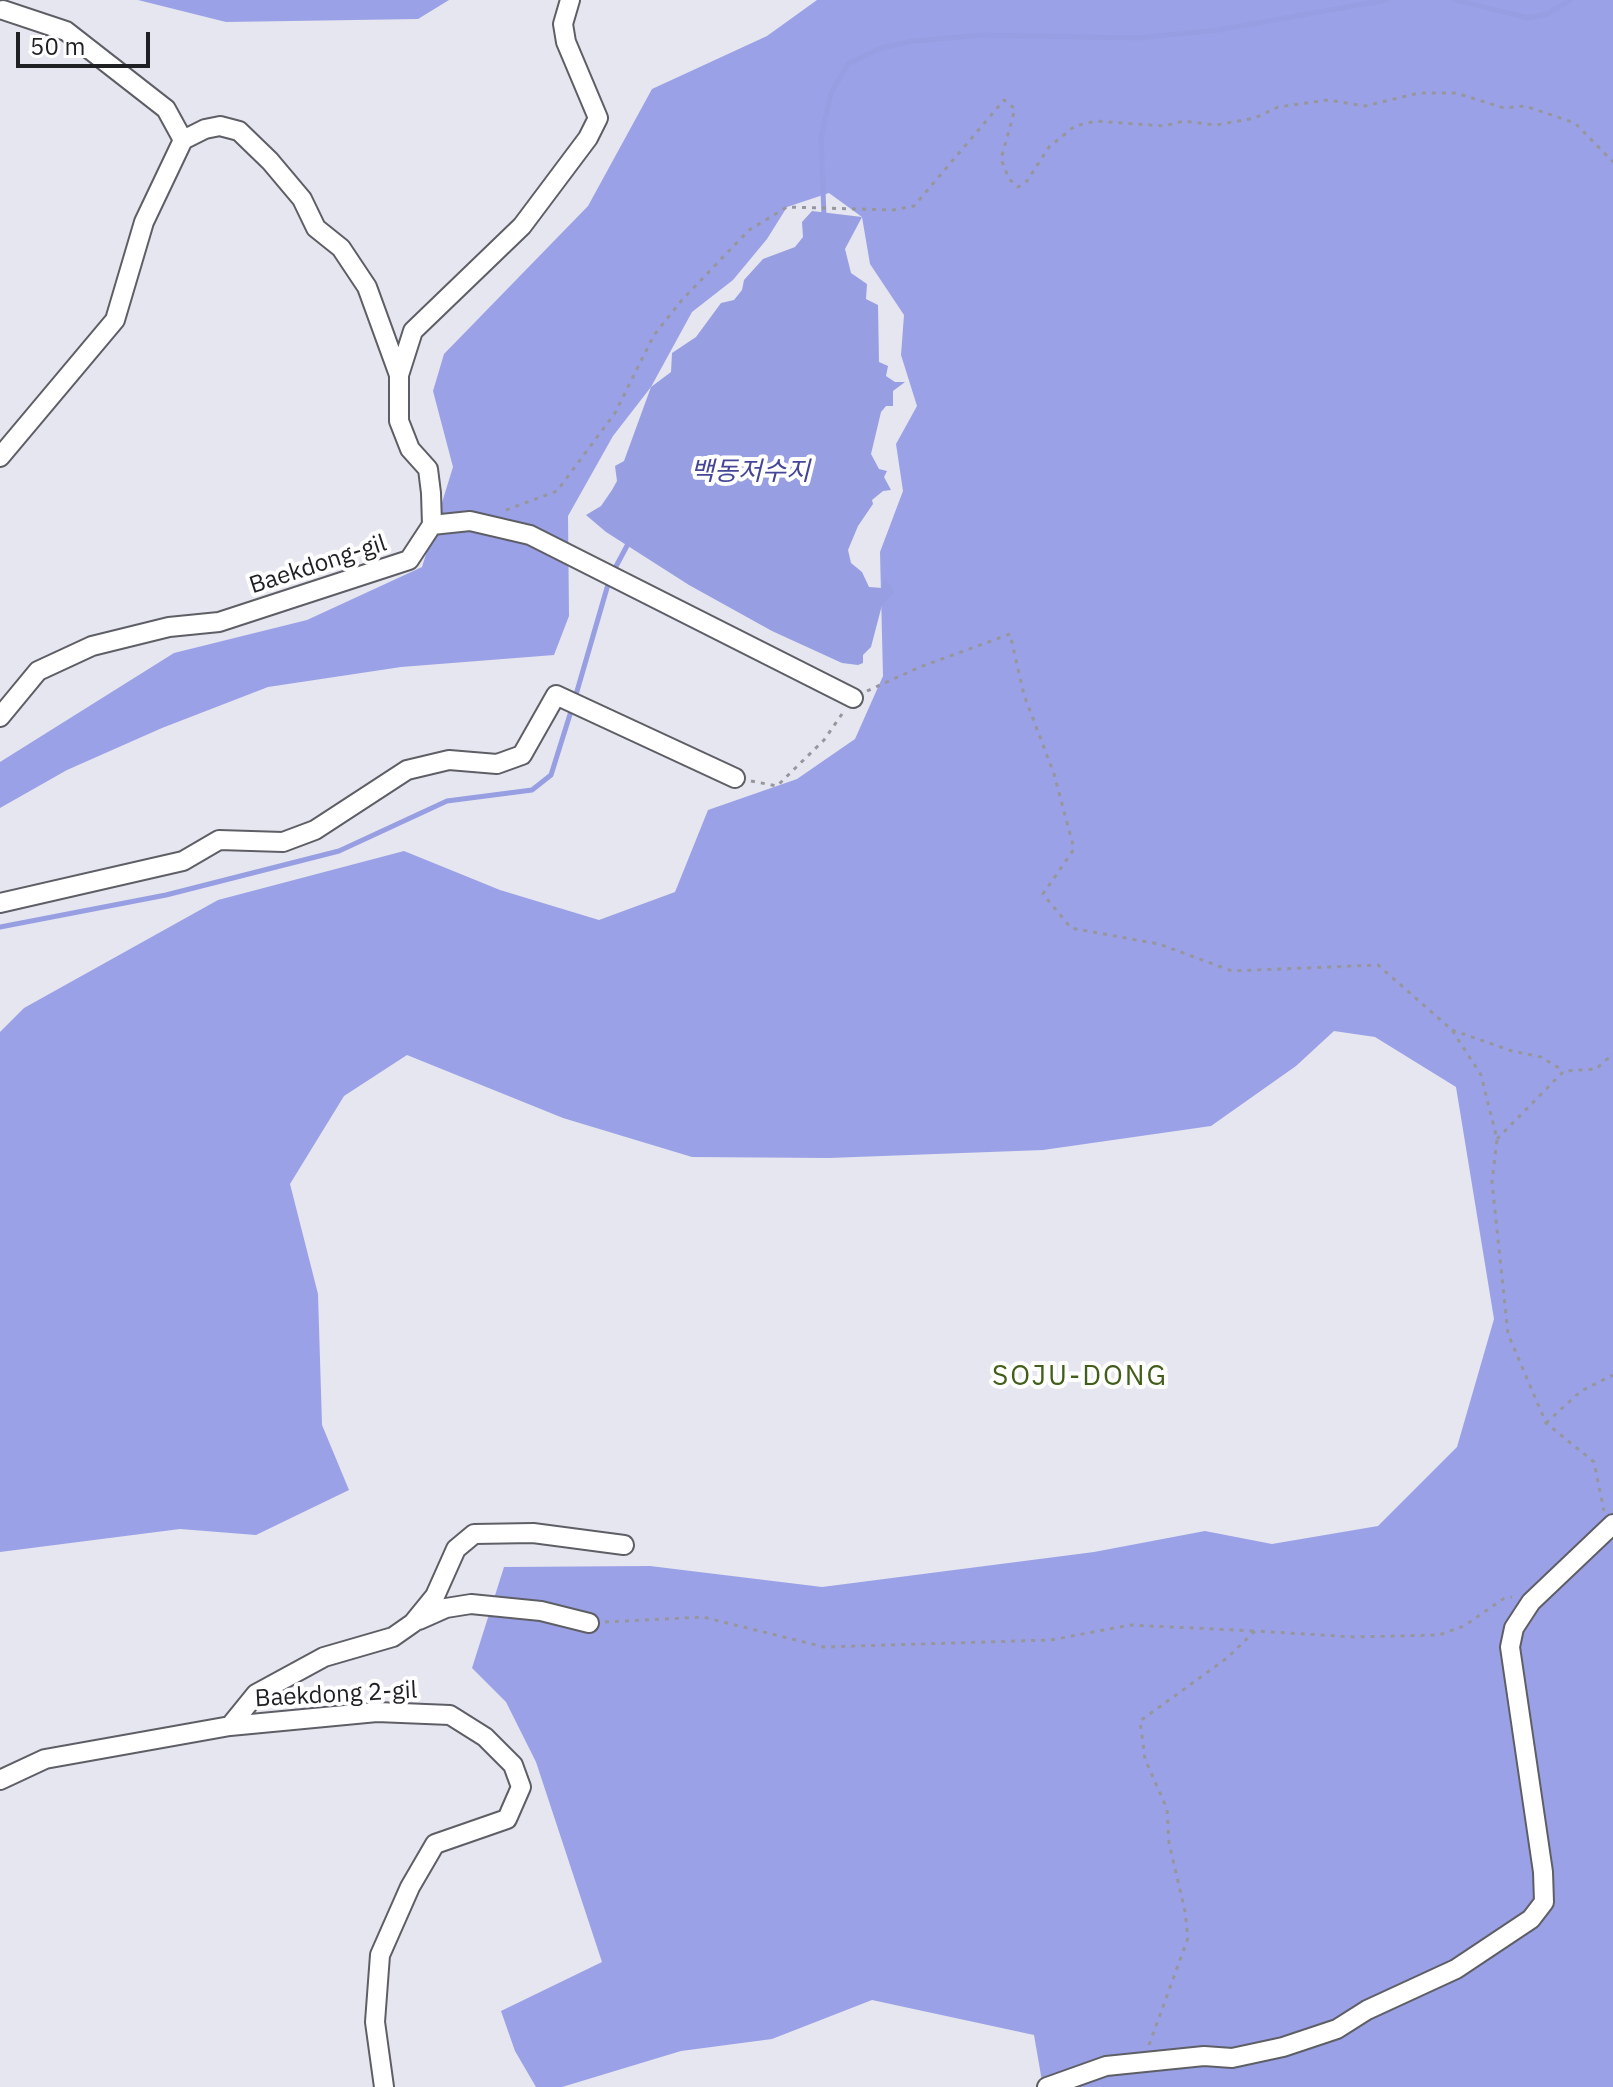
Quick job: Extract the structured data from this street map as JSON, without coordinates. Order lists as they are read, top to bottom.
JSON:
{
  "streets": {
    "street": ["Baekdong-gil", "Baekdong 2-gil"]
  },
  "districts": ["SOJU-DONG"],
  "water": ["백동저수지"],
  "scale_bar": "50 m"
}
